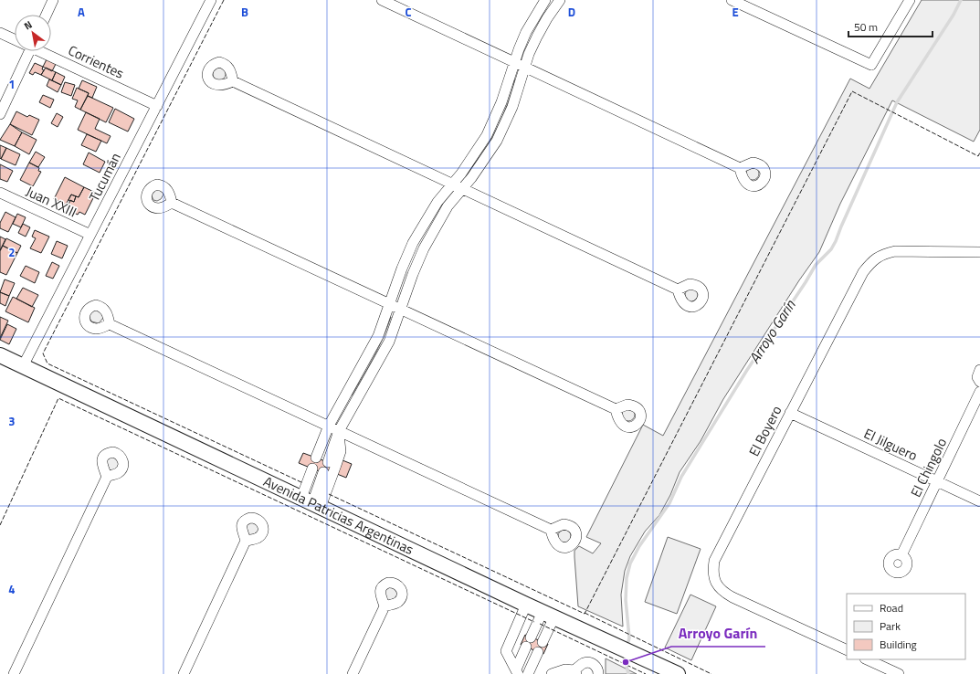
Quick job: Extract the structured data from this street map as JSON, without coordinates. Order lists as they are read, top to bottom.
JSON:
{
  "streets": {
    "street": [
      "Corrientes",
      "Tucumán",
      "Juan XXIII",
      "El Boyero",
      "El Jilguero",
      "El Chingolo",
      "Avenida Patricias Argentinas"
    ]
  },
  "crossings": [
    ["Corrientes", "Tucumán"],
    ["Tucumán", "Juan XXIII"],
    ["Tucumán", "Avenida Patricias Argentinas"],
    ["El Boyero", "El Jilguero"],
    ["El Jilguero", "El Chingolo"]
  ],
  "water": ["Arroyo Garín"],
  "places": ["Arroyo Garín"],
  "legend": ["Road", "Park", "Building"],
  "scale_bar": "50 m",
  "north": "top left",
  "grid": {
    "columns": [
      "A",
      "B",
      "C",
      "D",
      "E"
    ],
    "rows": [
      "1",
      "2",
      "3",
      "4"
    ]
  }
}
